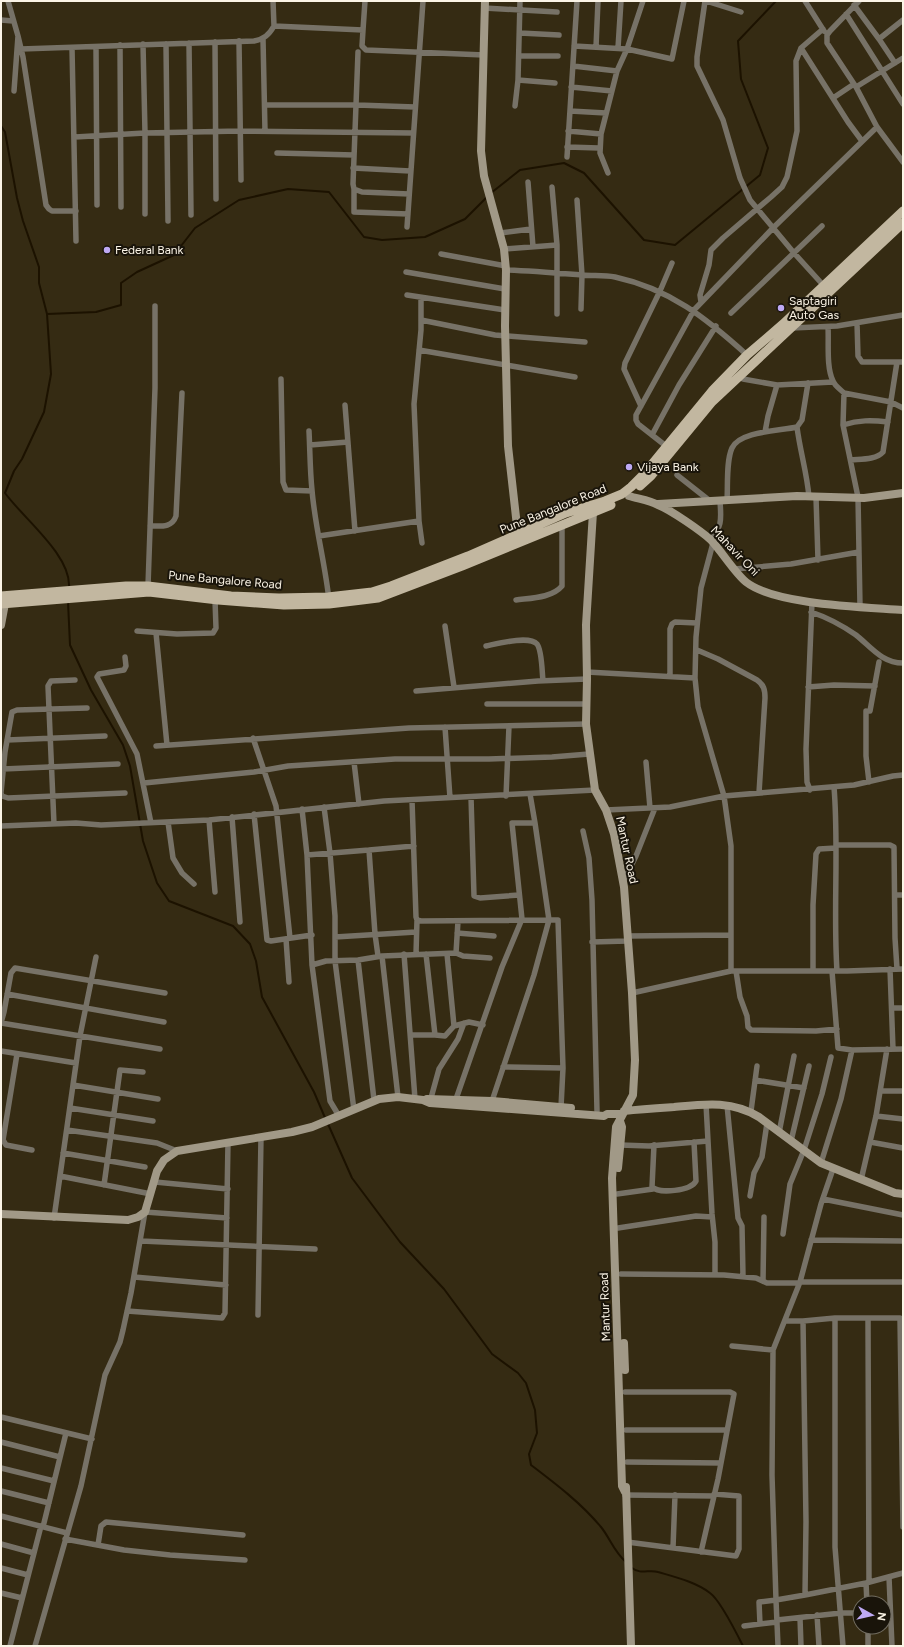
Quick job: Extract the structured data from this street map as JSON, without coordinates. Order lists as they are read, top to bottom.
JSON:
{
  "streets": {
    "main road": ["Pune Bangalore Road"],
    "street": ["Mahavir Oni", "Mantur Road"]
  },
  "crossings": [
    ["Pune Bangalore Road", "Mahavir Oni"],
    ["Pune Bangalore Road", "Mantur Road"]
  ],
  "places": ["Federal Bank", "Saptagiri Auto Gas", "Vijaya Bank"],
  "north": "right"
}
